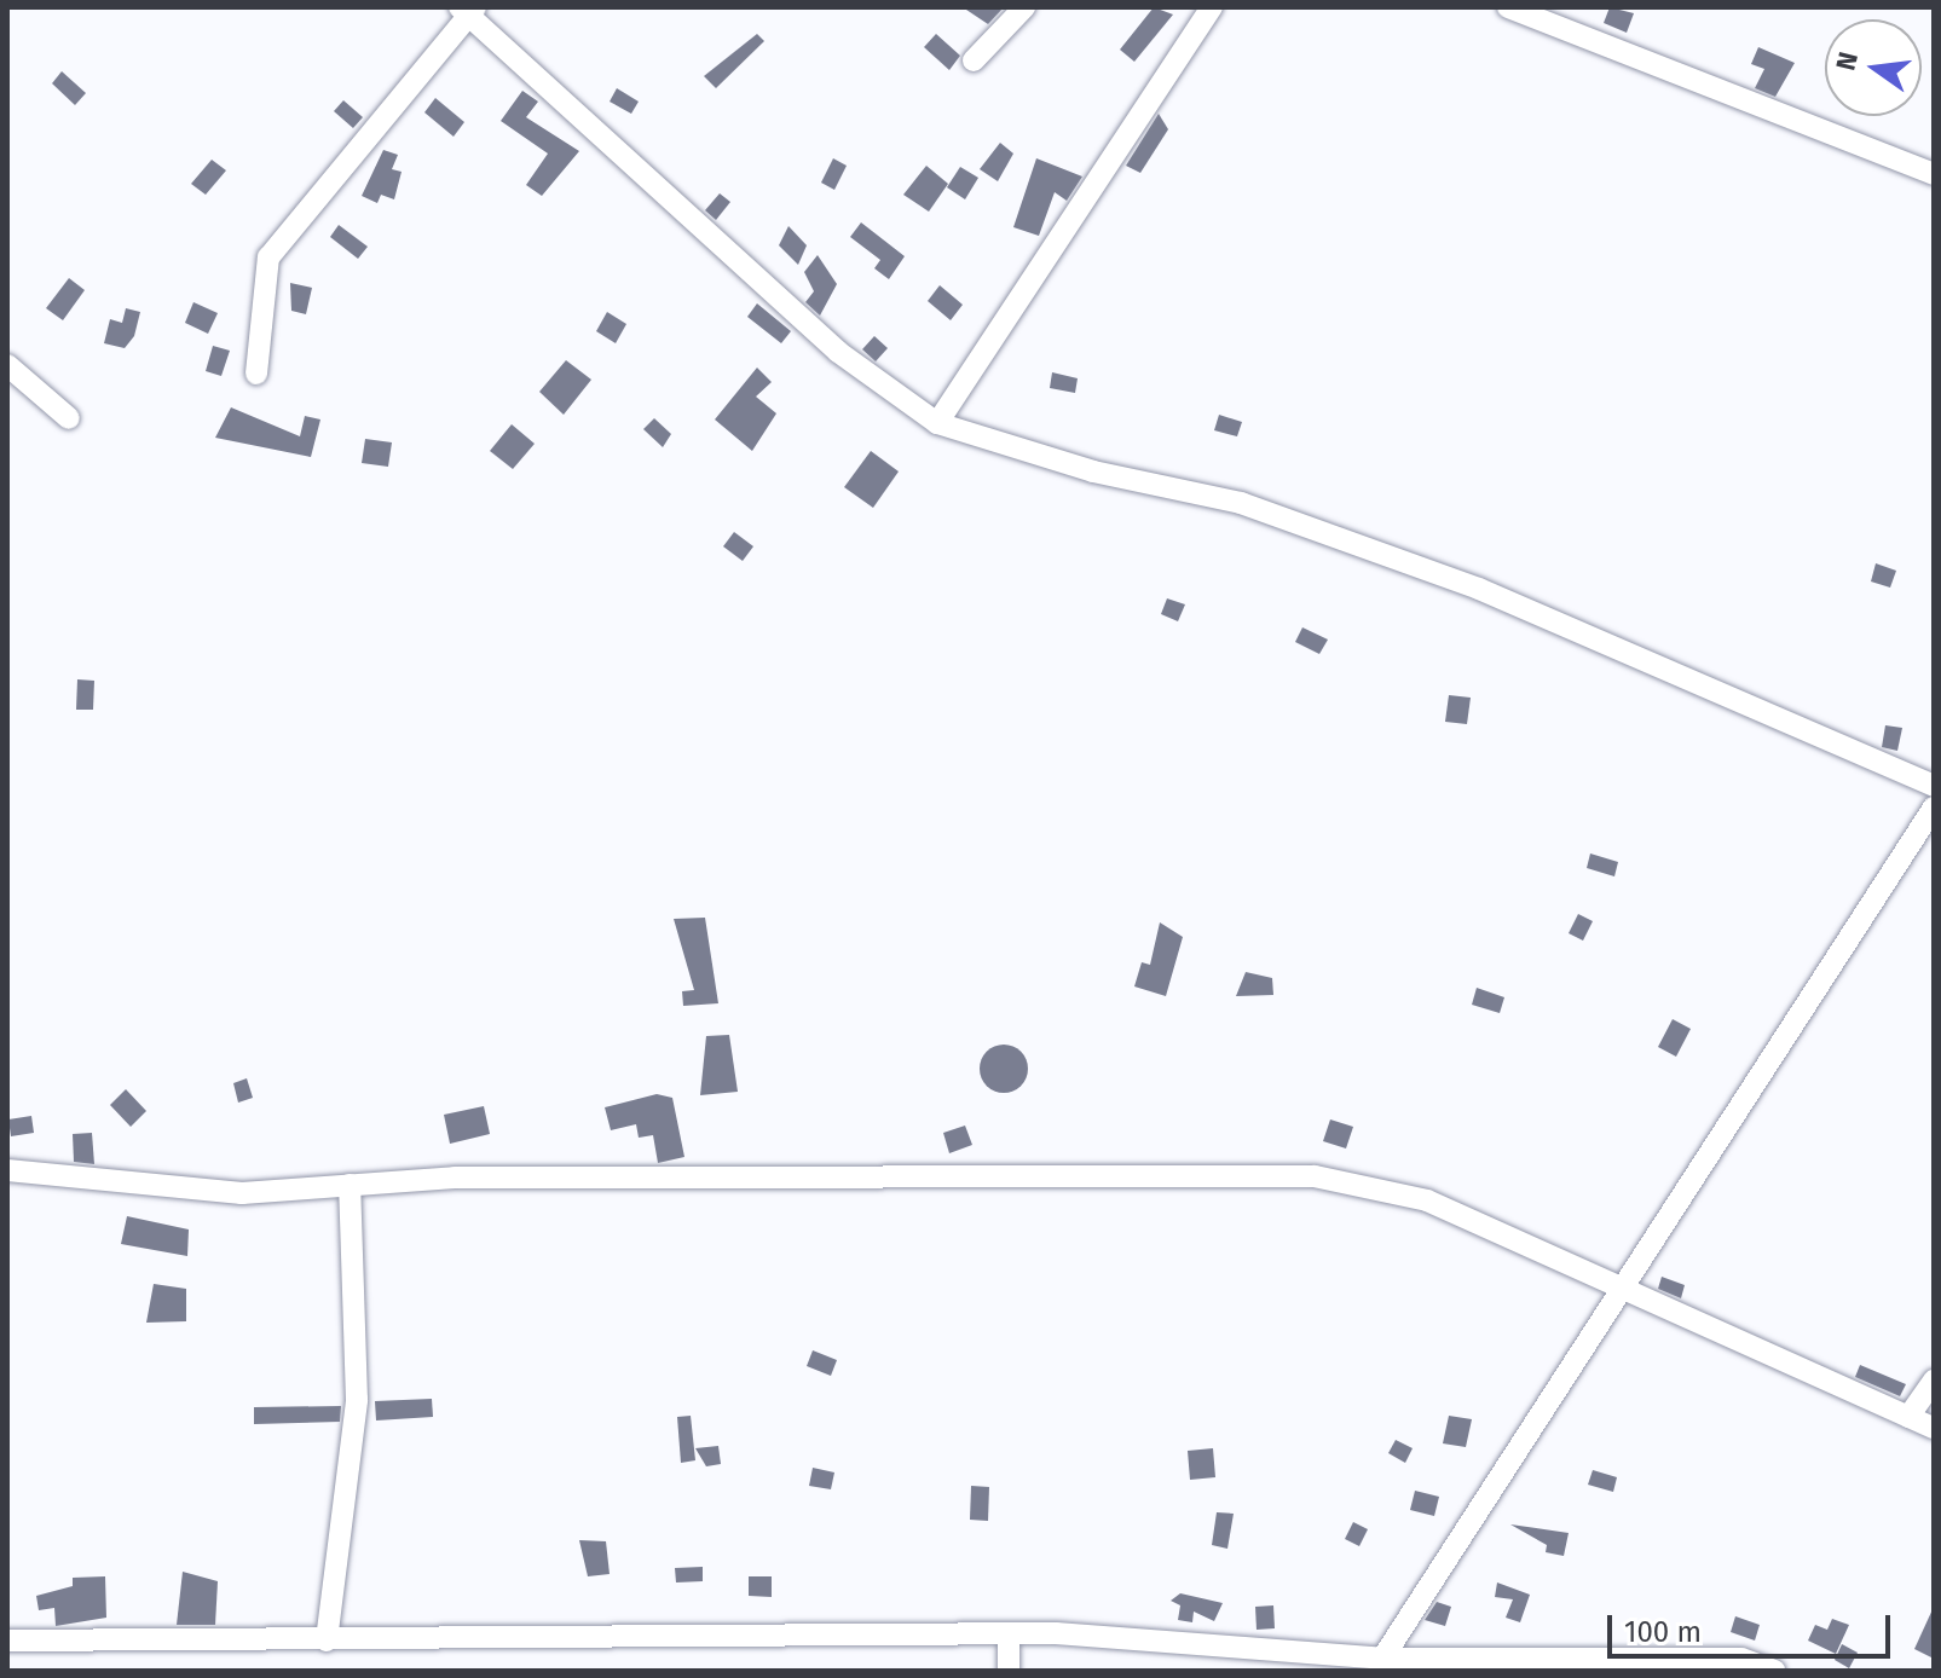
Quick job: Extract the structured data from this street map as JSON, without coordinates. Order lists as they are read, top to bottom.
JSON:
{
  "scale_bar": "100 m",
  "north": "left"
}
